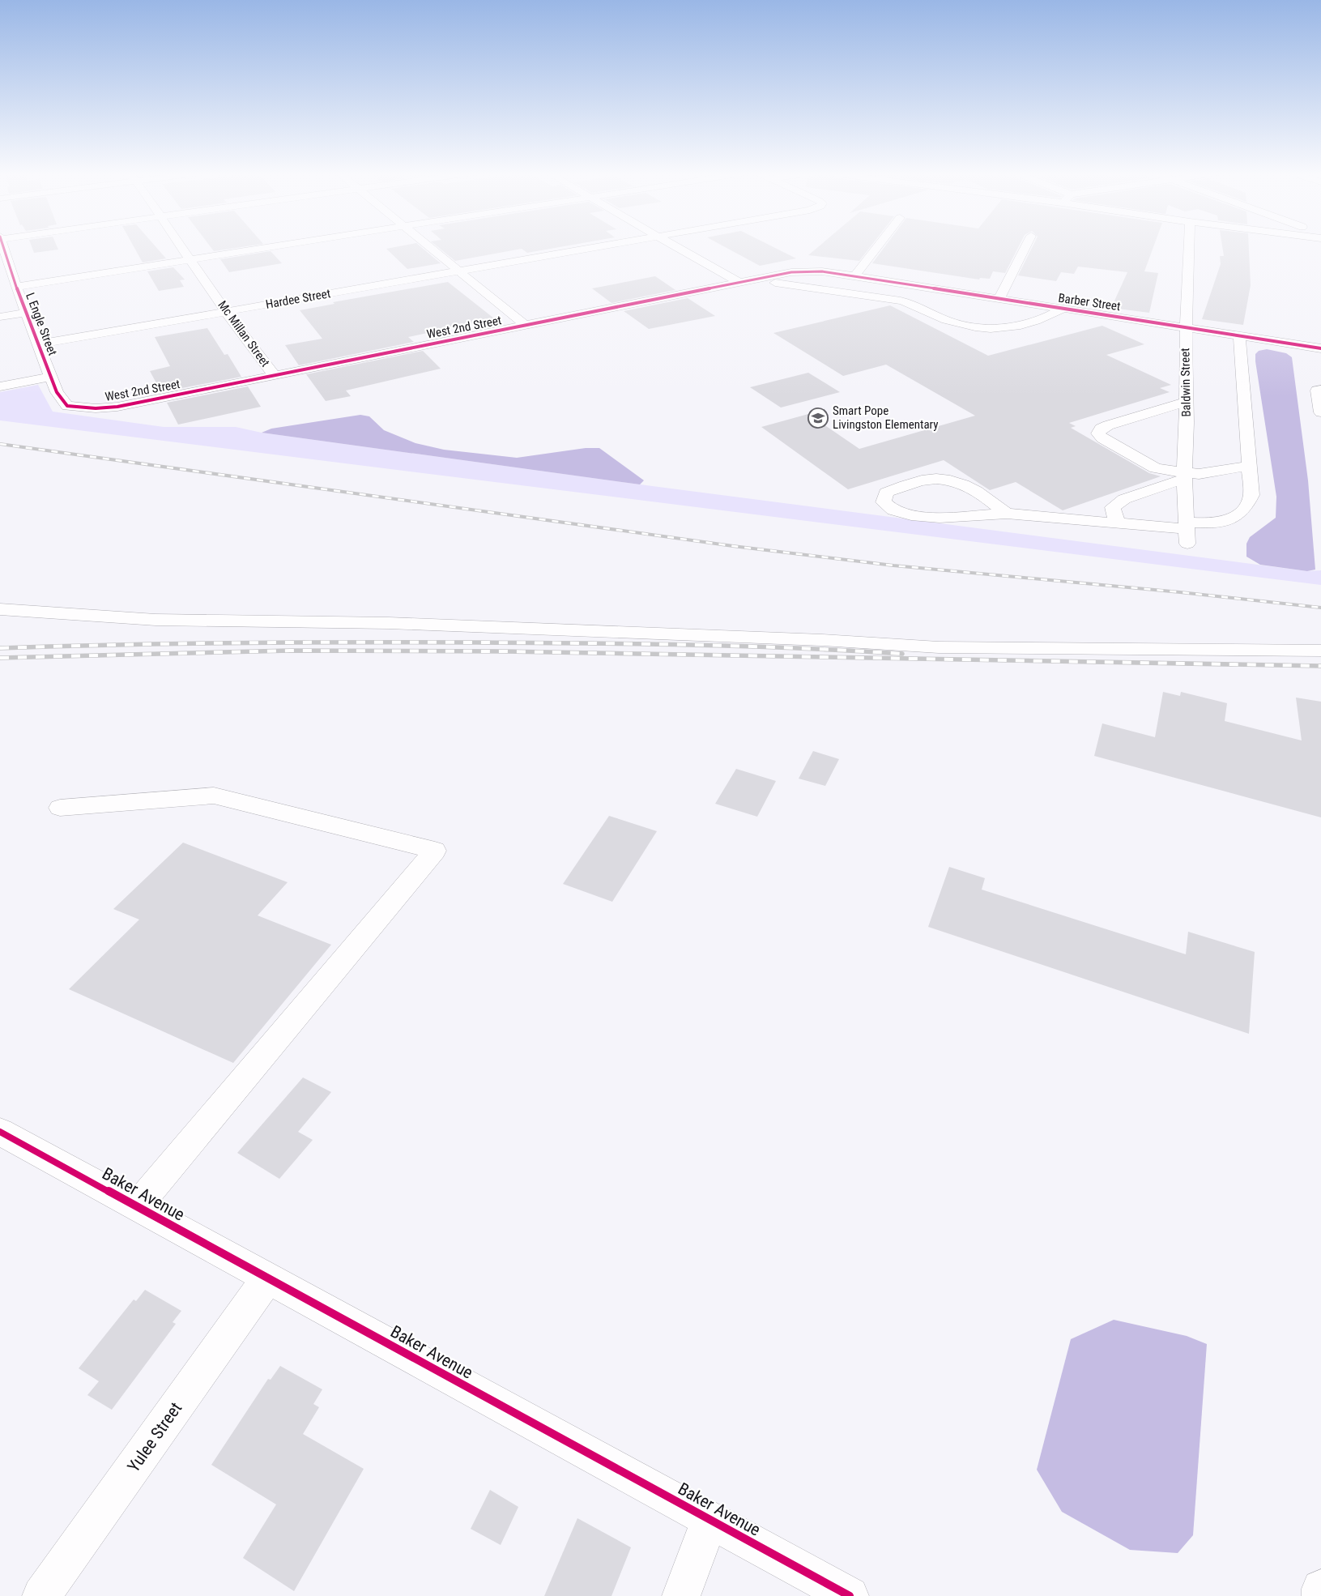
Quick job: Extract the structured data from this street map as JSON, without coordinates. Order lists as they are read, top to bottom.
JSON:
{
  "streets": {
    "street": [
      "Hardee Street",
      "Barber Street",
      "L Engle Street",
      "West 2nd Street",
      "Mc Millan Street",
      "Baldwin Street",
      "Baker Avenue",
      "Yulee Street"
    ]
  },
  "crossings": [
    ["Hardee Street", "L Engle Street"],
    ["Hardee Street", "Mc Millan Street"],
    ["Barber Street", "West 2nd Street"],
    ["Barber Street", "Baldwin Street"],
    ["L Engle Street", "West 2nd Street"],
    ["West 2nd Street", "Mc Millan Street"],
    ["Baker Avenue", "Yulee Street"]
  ],
  "places": {
    "school or university": ["Smart Pope Livingston Elementary"]
  }
}
